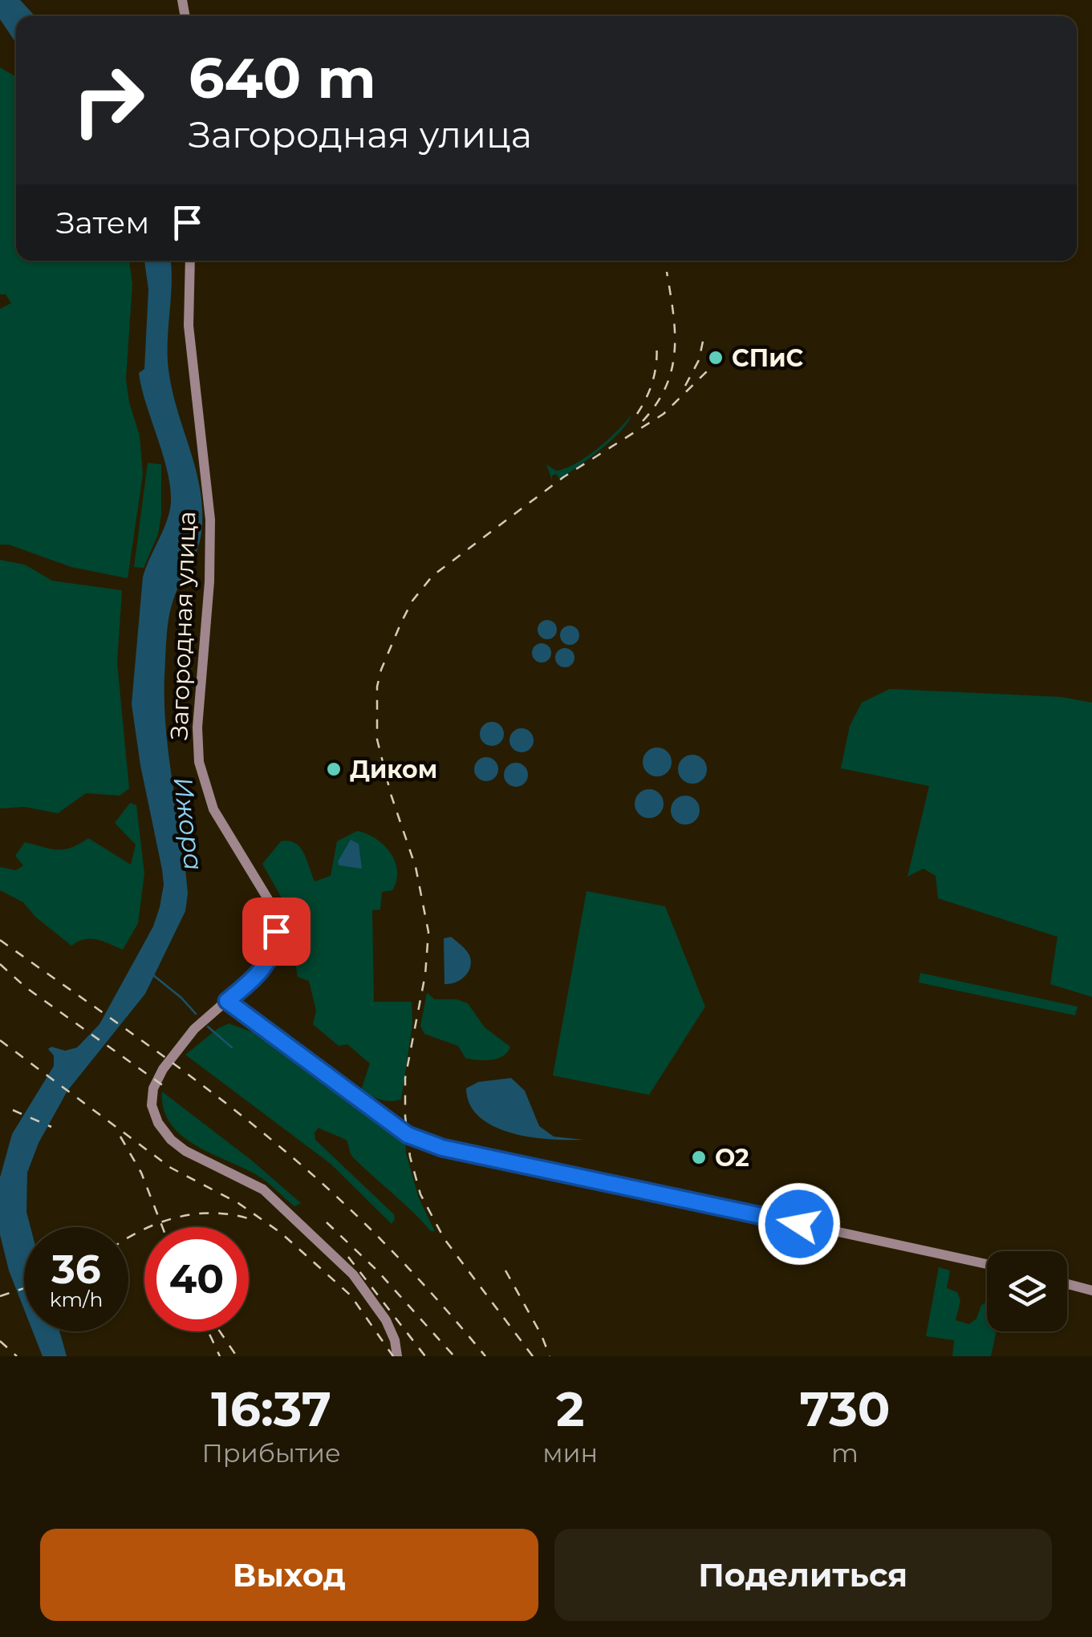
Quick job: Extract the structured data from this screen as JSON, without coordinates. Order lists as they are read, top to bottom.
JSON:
{
  "streets": {
    "main road": ["Загородная улица"]
  },
  "water": ["Ижора"],
  "places": ["СПиС", "Диком", "O2"],
  "page": {
    "turn": ["640 m", "Загородная улица"],
    "then": "Затем",
    "speed": "36 km/h",
    "limit": "40",
    "eta": [
      "16:37",
      "Прибытие",
      "2",
      "мин",
      "730",
      "m"
    ],
    "buttons": ["Выход", "Поделиться"]
  }
}
